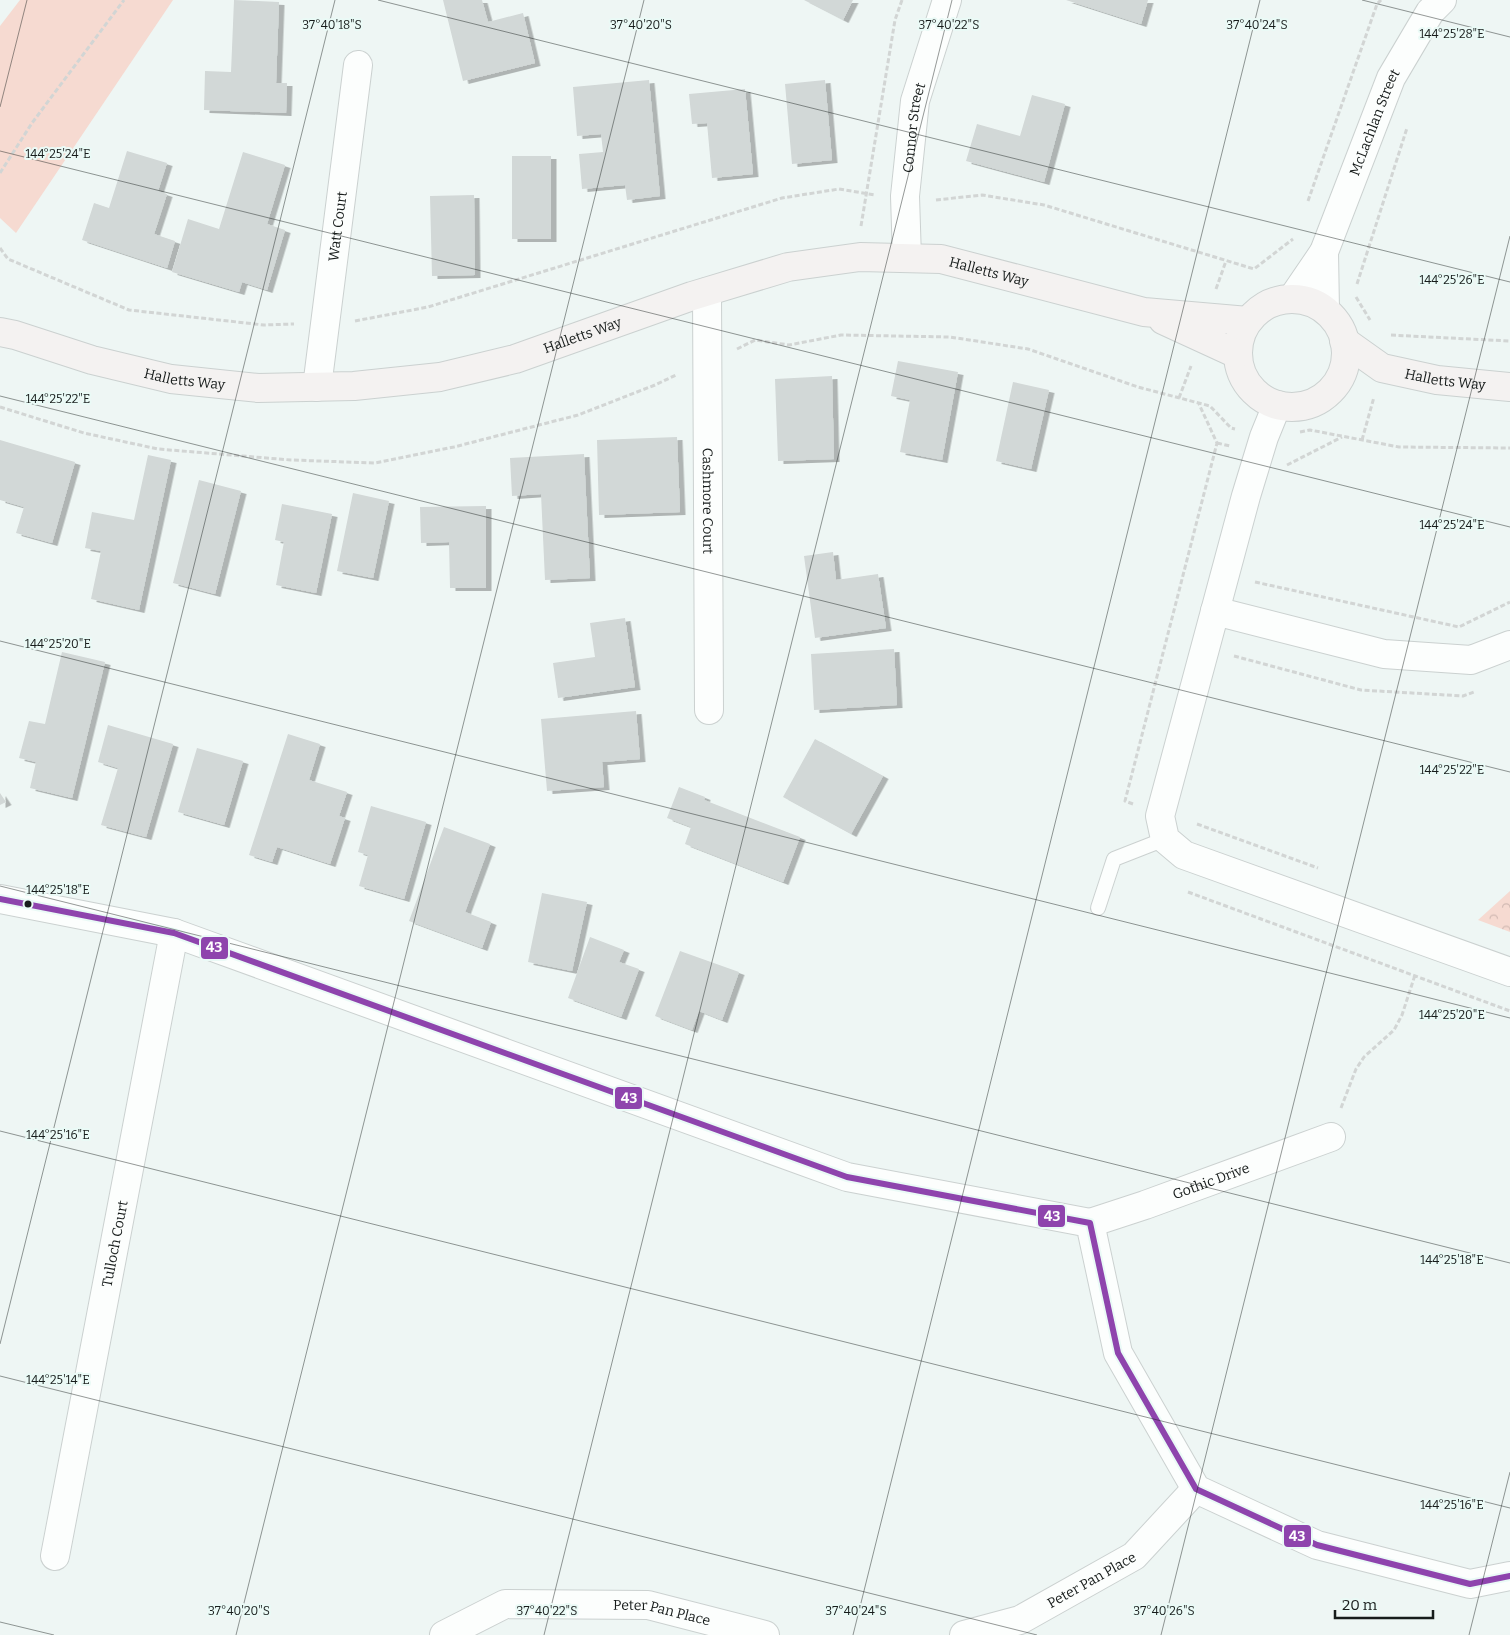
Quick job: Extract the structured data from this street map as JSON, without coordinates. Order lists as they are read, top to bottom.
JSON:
{
  "streets": {
    "street": [
      "McLachlan Street",
      "Connor Street",
      "Watt Court",
      "Halletts Way",
      "Cashmore Court",
      "Gothic Drive",
      "Tulloch Court",
      "Peter Pan Place"
    ]
  },
  "crossings": [
    ["McLachlan Street", "Halletts Way"],
    ["Connor Street", "Halletts Way"],
    ["Watt Court", "Halletts Way"],
    ["Halletts Way", "Cashmore Court"]
  ],
  "lines": ["transit line 43"],
  "scale_bar": "20 m",
  "coordinates": [
    "37°40'18\"S",
    "37°40'20\"S",
    "37°40'22\"S",
    "37°40'24\"S",
    "144°25'28\"E",
    "144°25'24\"E",
    "144°25'26\"E",
    "144°25'22\"E",
    "144°25'20\"E",
    "144°25'18\"E",
    "144°25'16\"E",
    "144°25'14\"E",
    "37°40'26\"S"
  ]
}
